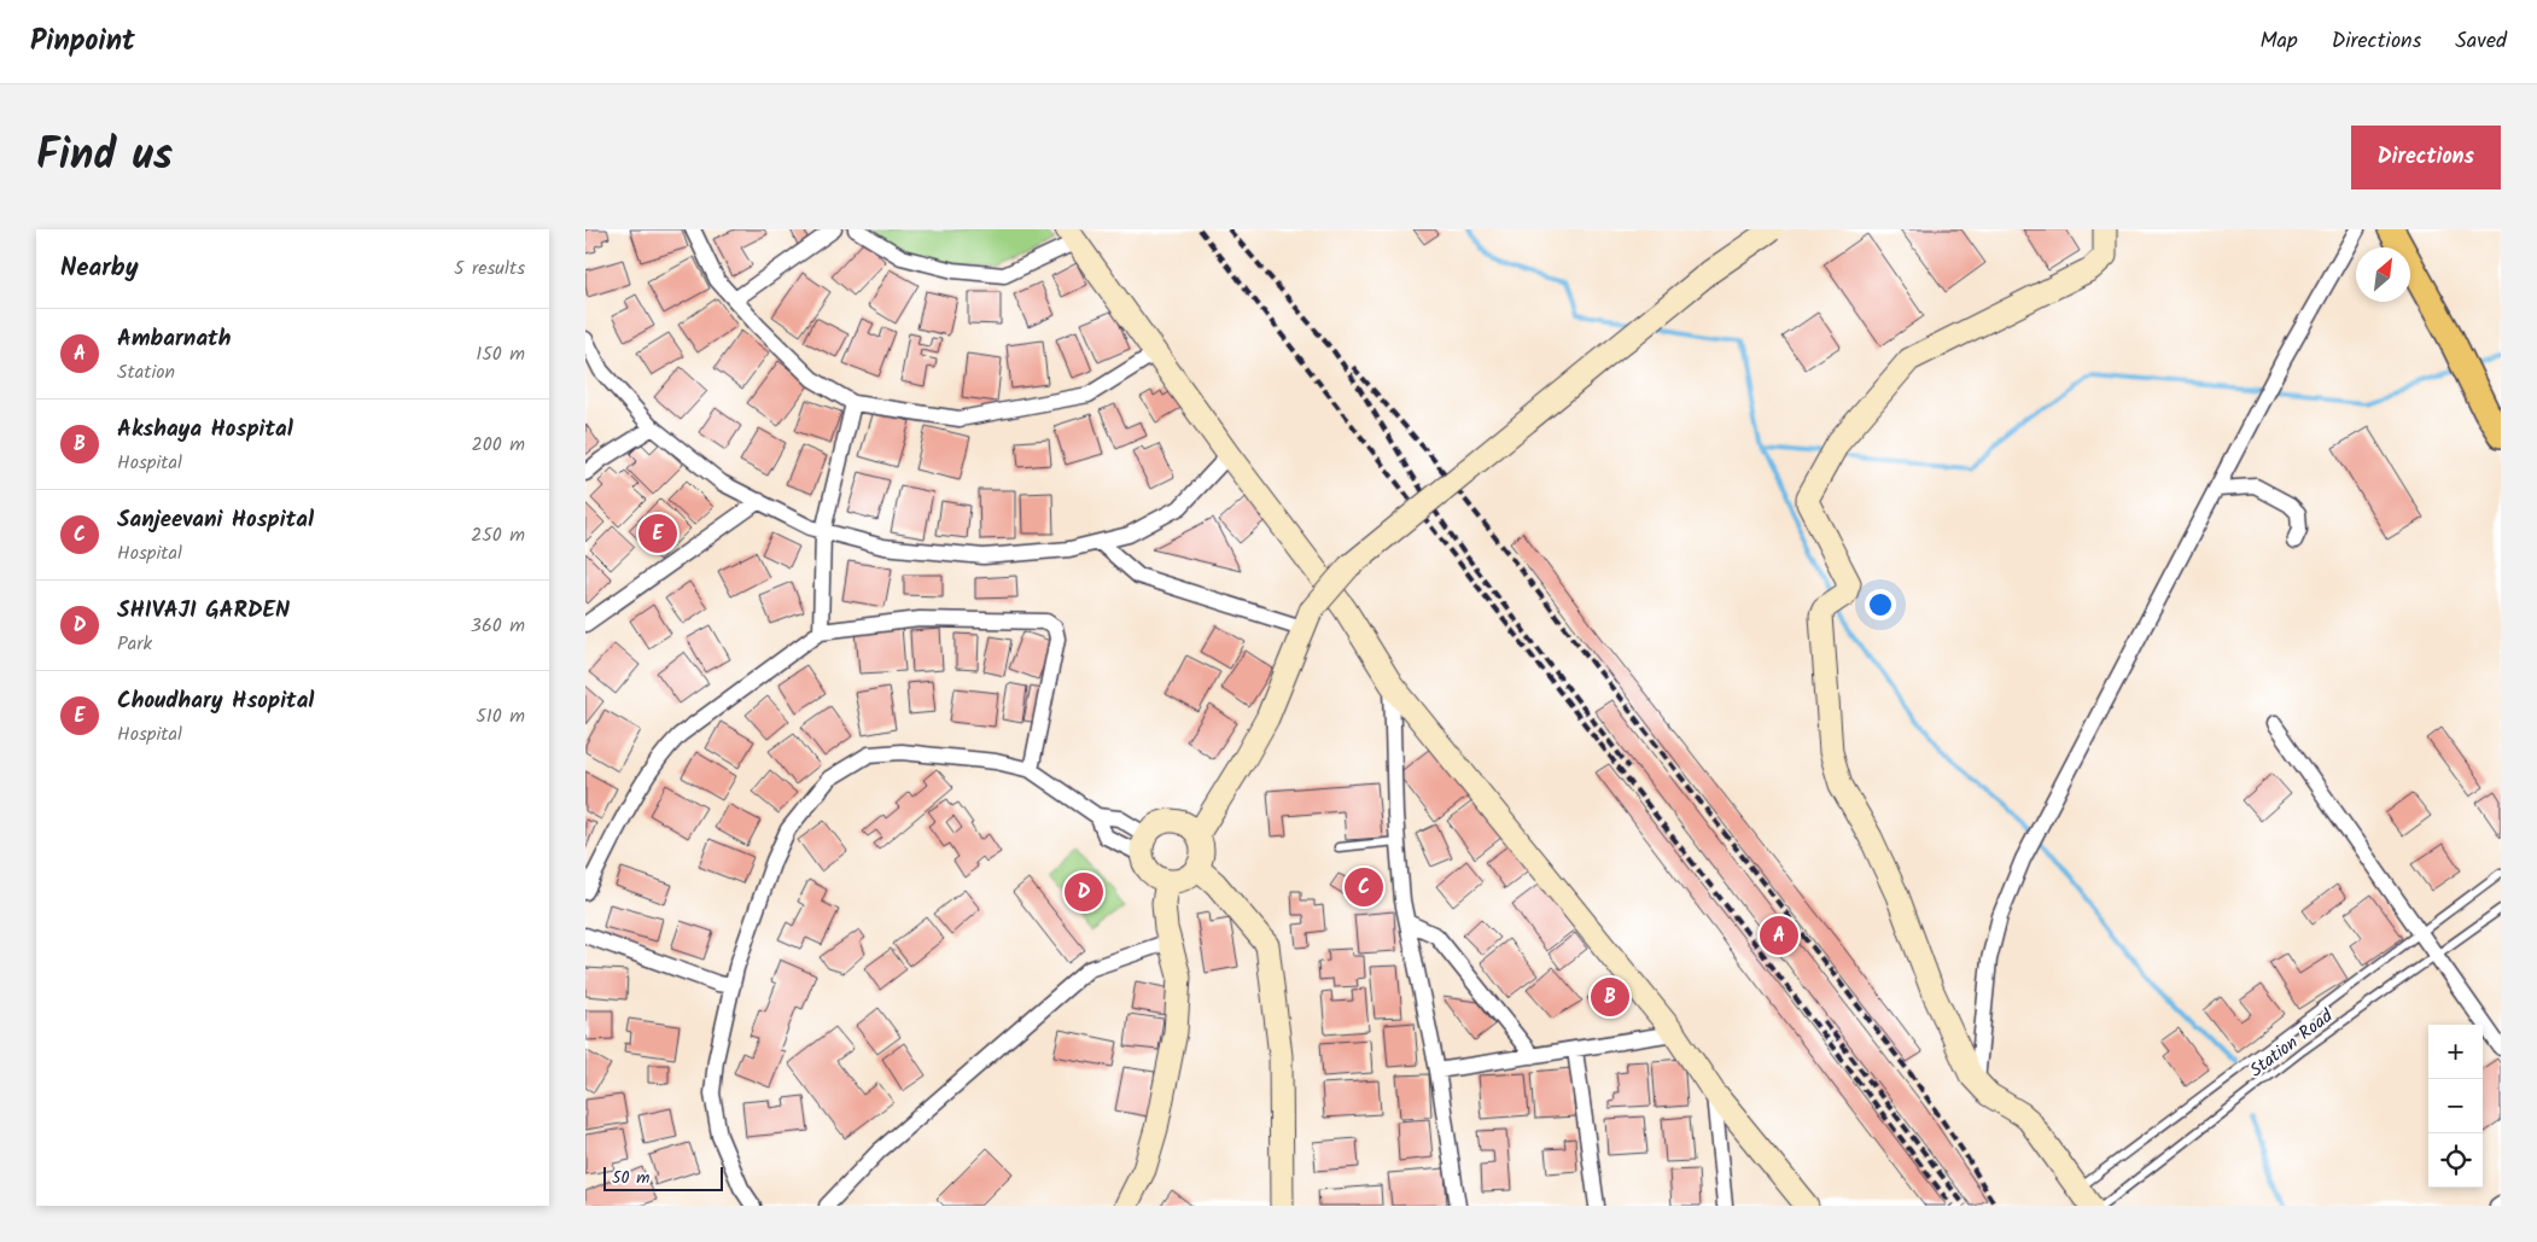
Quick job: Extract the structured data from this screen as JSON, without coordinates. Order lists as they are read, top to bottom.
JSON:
{
  "streets": {
    "lane": ["Station Road"]
  },
  "scale_bar": "50 m",
  "north": "top right",
  "page": {
    "header": "Pinpoint",
    "nav": ["Map", "Directions", "Saved"],
    "title": "Find us",
    "buttons": "Directions",
    "heading": ["Nearby", "5 results"],
    "list": [
      {
        "mark": "A",
        "name": "Ambarnath",
        "note": "Station",
        "value": "150 m"
      },
      {
        "mark": "B",
        "name": "Akshaya Hospital",
        "note": "Hospital",
        "value": "200 m"
      },
      {
        "mark": "C",
        "name": "Sanjeevani Hospital",
        "note": "Hospital",
        "value": "250 m"
      },
      {
        "mark": "D",
        "name": "SHIVAJI GARDEN",
        "note": "Park",
        "value": "360 m"
      },
      {
        "mark": "E",
        "name": "Choudhary Hsopital",
        "note": "Hospital",
        "value": "510 m"
      }
    ],
    "pins": [
      "E",
      "C",
      "D",
      "A",
      "B"
    ],
    "map_buttons": ["+", "−"],
    "scale": "50 m"
  }
}
